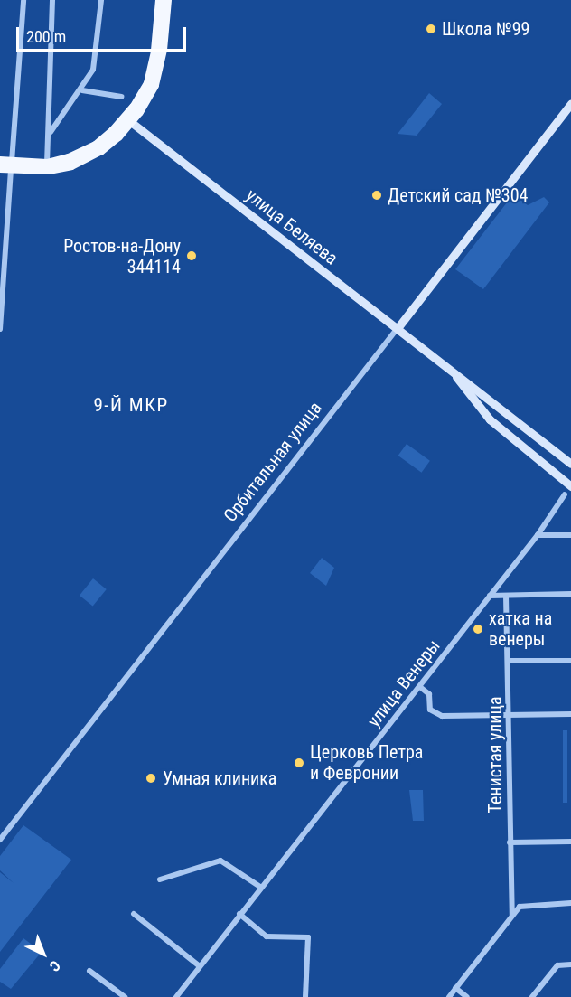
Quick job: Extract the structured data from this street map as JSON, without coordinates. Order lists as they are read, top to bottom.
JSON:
{
  "streets": {
    "main road": ["улица Беляева", "Орбитальная улица"],
    "street": ["улица Венеры", "Тенистая улица"]
  },
  "crossings": [
    ["улица Беляева", "Орбитальная улица"]
  ],
  "districts": ["9-Й МКР"],
  "places": [
    "Школа №99",
    "Детский сад №304",
    "Ростов-на-Дону 344114",
    "хатка на венеры",
    "Церковь Петра и Февронии",
    "Умная клиника"
  ],
  "scale_bar": "200 m",
  "north": "bottom right"
}
